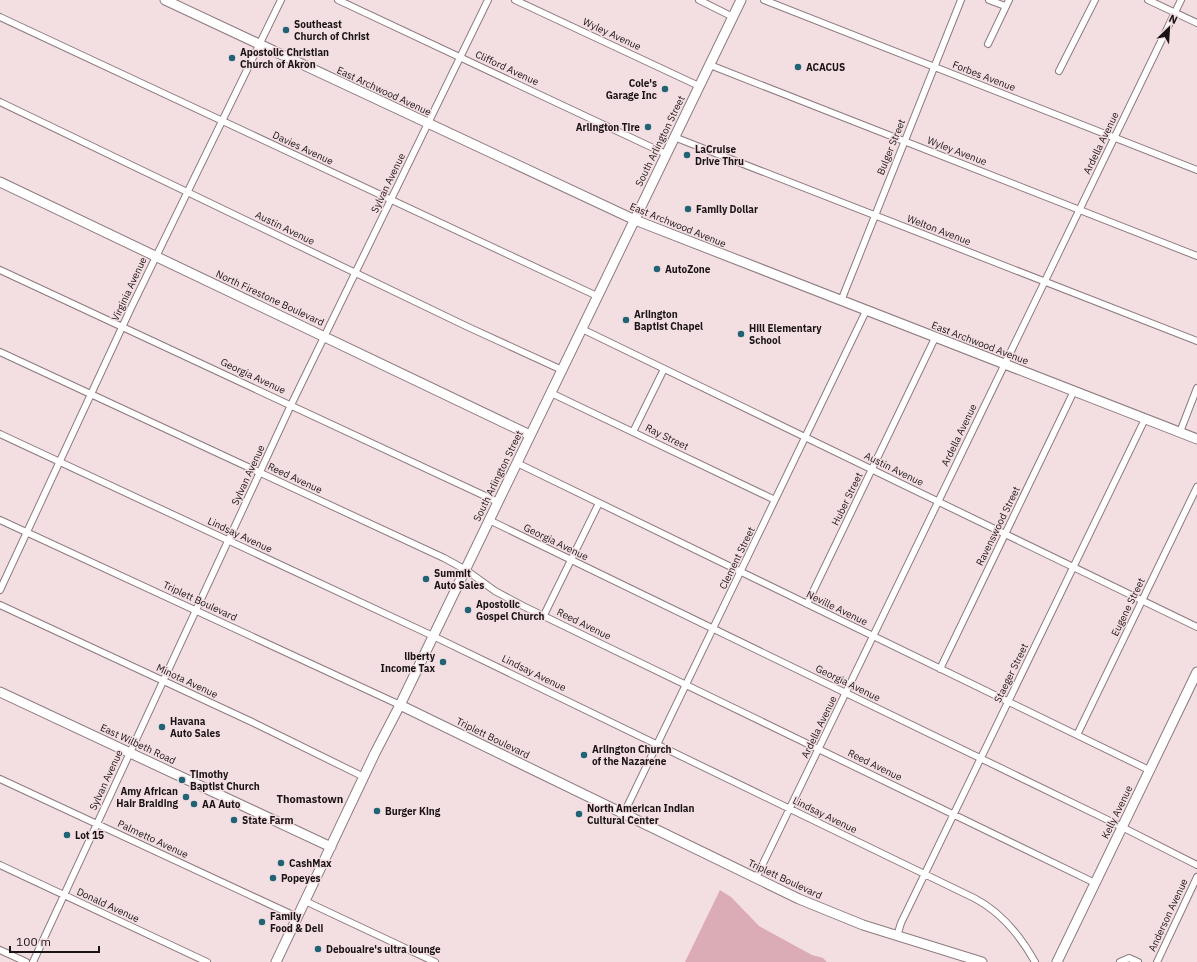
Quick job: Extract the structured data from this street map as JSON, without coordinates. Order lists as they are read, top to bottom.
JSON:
{
  "streets": {
    "main road": [
      "East Archwood Avenue",
      "South Arlington Street",
      "North Firestone Boulevard",
      "Triplett Boulevard",
      "East Wilbeth Road",
      "Kelly Avenue"
    ],
    "street": [
      "Wyley Avenue",
      "Clifford Avenue",
      "Forbes Avenue",
      "Ardella Avenue",
      "Bulger Street",
      "Davies Avenue",
      "Sylvan Avenue",
      "Austin Avenue",
      "Welton Avenue",
      "Virginia Avenue",
      "Georgia Avenue",
      "Ray Street",
      "Reed Avenue",
      "Huber Street",
      "Ravenswood Street",
      "Lindsay Avenue",
      "Clement Street",
      "Eugene Street",
      "Neville Avenue",
      "Staeger Street",
      "Minota Avenue",
      "Palmetto Avenue",
      "Donald Avenue",
      "Anderson Avenue"
    ]
  },
  "crossings": [
    ["Wyley Avenue", "South Arlington Street"],
    ["Wyley Avenue", "Ardella Avenue"],
    ["Wyley Avenue", "Bulger Street"],
    ["Clifford Avenue", "South Arlington Street"],
    ["Clifford Avenue", "Sylvan Avenue"],
    ["Forbes Avenue", "Ardella Avenue"],
    ["Forbes Avenue", "Bulger Street"],
    ["East Archwood Avenue", "South Arlington Street"],
    ["East Archwood Avenue", "Ardella Avenue"],
    ["East Archwood Avenue", "Bulger Street"],
    ["East Archwood Avenue", "Sylvan Avenue"],
    ["East Archwood Avenue", "Virginia Avenue"],
    ["East Archwood Avenue", "Huber Street"],
    ["East Archwood Avenue", "Ravenswood Street"],
    ["East Archwood Avenue", "Clement Street"],
    ["East Archwood Avenue", "Staeger Street"],
    ["South Arlington Street", "Davies Avenue"],
    ["South Arlington Street", "Austin Avenue"],
    ["South Arlington Street", "Welton Avenue"],
    ["South Arlington Street", "North Firestone Boulevard"],
    ["South Arlington Street", "Georgia Avenue"],
    ["South Arlington Street", "Ray Street"],
    ["South Arlington Street", "Reed Avenue"],
    ["South Arlington Street", "Lindsay Avenue"],
    ["South Arlington Street", "Triplett Boulevard"],
    ["South Arlington Street", "Neville Avenue"],
    ["South Arlington Street", "Minota Avenue"],
    ["South Arlington Street", "East Wilbeth Road"],
    ["South Arlington Street", "Palmetto Avenue"],
    ["Ardella Avenue", "Austin Avenue"],
    ["Ardella Avenue", "Welton Avenue"],
    ["Ardella Avenue", "Georgia Avenue"],
    ["Ardella Avenue", "Reed Avenue"],
    ["Ardella Avenue", "Lindsay Avenue"],
    ["Ardella Avenue", "Triplett Boulevard"],
    ["Ardella Avenue", "Neville Avenue"],
    ["Bulger Street", "Welton Avenue"],
    ["Davies Avenue", "Sylvan Avenue"],
    ["Davies Avenue", "Virginia Avenue"],
    ["Sylvan Avenue", "Austin Avenue"],
    ["Sylvan Avenue", "North Firestone Boulevard"],
    ["Sylvan Avenue", "Georgia Avenue"],
    ["Sylvan Avenue", "Reed Avenue"],
    ["Sylvan Avenue", "Lindsay Avenue"],
    ["Sylvan Avenue", "Triplett Boulevard"],
    ["Sylvan Avenue", "Minota Avenue"],
    ["Sylvan Avenue", "East Wilbeth Road"],
    ["Sylvan Avenue", "Palmetto Avenue"],
    ["Sylvan Avenue", "Donald Avenue"],
    ["Austin Avenue", "Virginia Avenue"],
    ["Austin Avenue", "Huber Street"],
    ["Austin Avenue", "Ravenswood Street"],
    ["Austin Avenue", "Clement Street"],
    ["Austin Avenue", "Eugene Street"],
    ["Austin Avenue", "Staeger Street"],
    ["Virginia Avenue", "North Firestone Boulevard"],
    ["Virginia Avenue", "Georgia Avenue"],
    ["Virginia Avenue", "Reed Avenue"],
    ["Virginia Avenue", "Lindsay Avenue"],
    ["Virginia Avenue", "Triplett Boulevard"],
    ["Georgia Avenue", "Clement Street"],
    ["Georgia Avenue", "Staeger Street"],
    ["Georgia Avenue", "Kelly Avenue"],
    ["Ray Street", "Clement Street"],
    ["Reed Avenue", "Clement Street"],
    ["Reed Avenue", "Staeger Street"],
    ["Reed Avenue", "Kelly Avenue"],
    ["Huber Street", "Neville Avenue"],
    ["Ravenswood Street", "Neville Avenue"],
    ["Lindsay Avenue", "Clement Street"],
    ["Lindsay Avenue", "Staeger Street"],
    ["Clement Street", "Triplett Boulevard"],
    ["Clement Street", "Neville Avenue"],
    ["Triplett Boulevard", "Staeger Street"],
    ["Eugene Street", "Neville Avenue"],
    ["Neville Avenue", "Staeger Street"],
    ["Neville Avenue", "Kelly Avenue"]
  ],
  "districts": ["Thomastown"],
  "places": [
    "Southeast Church of Christ",
    "Apostolic Christian Church of Akron",
    "ACACUS",
    "Cole's Garage Inc",
    "Arlington Tire",
    "LaCruise Drive Thru",
    "Family Dollar",
    "AutoZone",
    "Arlington Baptist Chapel",
    "Hill Elementary School",
    "Summit Auto Sales",
    "Apostolic Gospel Church",
    "liberty Income Tax",
    "Havana Auto Sales",
    "Arlington Church of the Nazarene",
    "Timothy Baptist Church",
    "Amy African Hair Braiding",
    "AA Auto",
    "Burger King",
    "North American Indian Cultural Center",
    "State Farm",
    "Lot 15",
    "CashMax",
    "Popeyes",
    "Family Food & Deli",
    "Debouaire's ultra lounge"
  ],
  "scale_bar": "100 m",
  "north": "top right"
}
